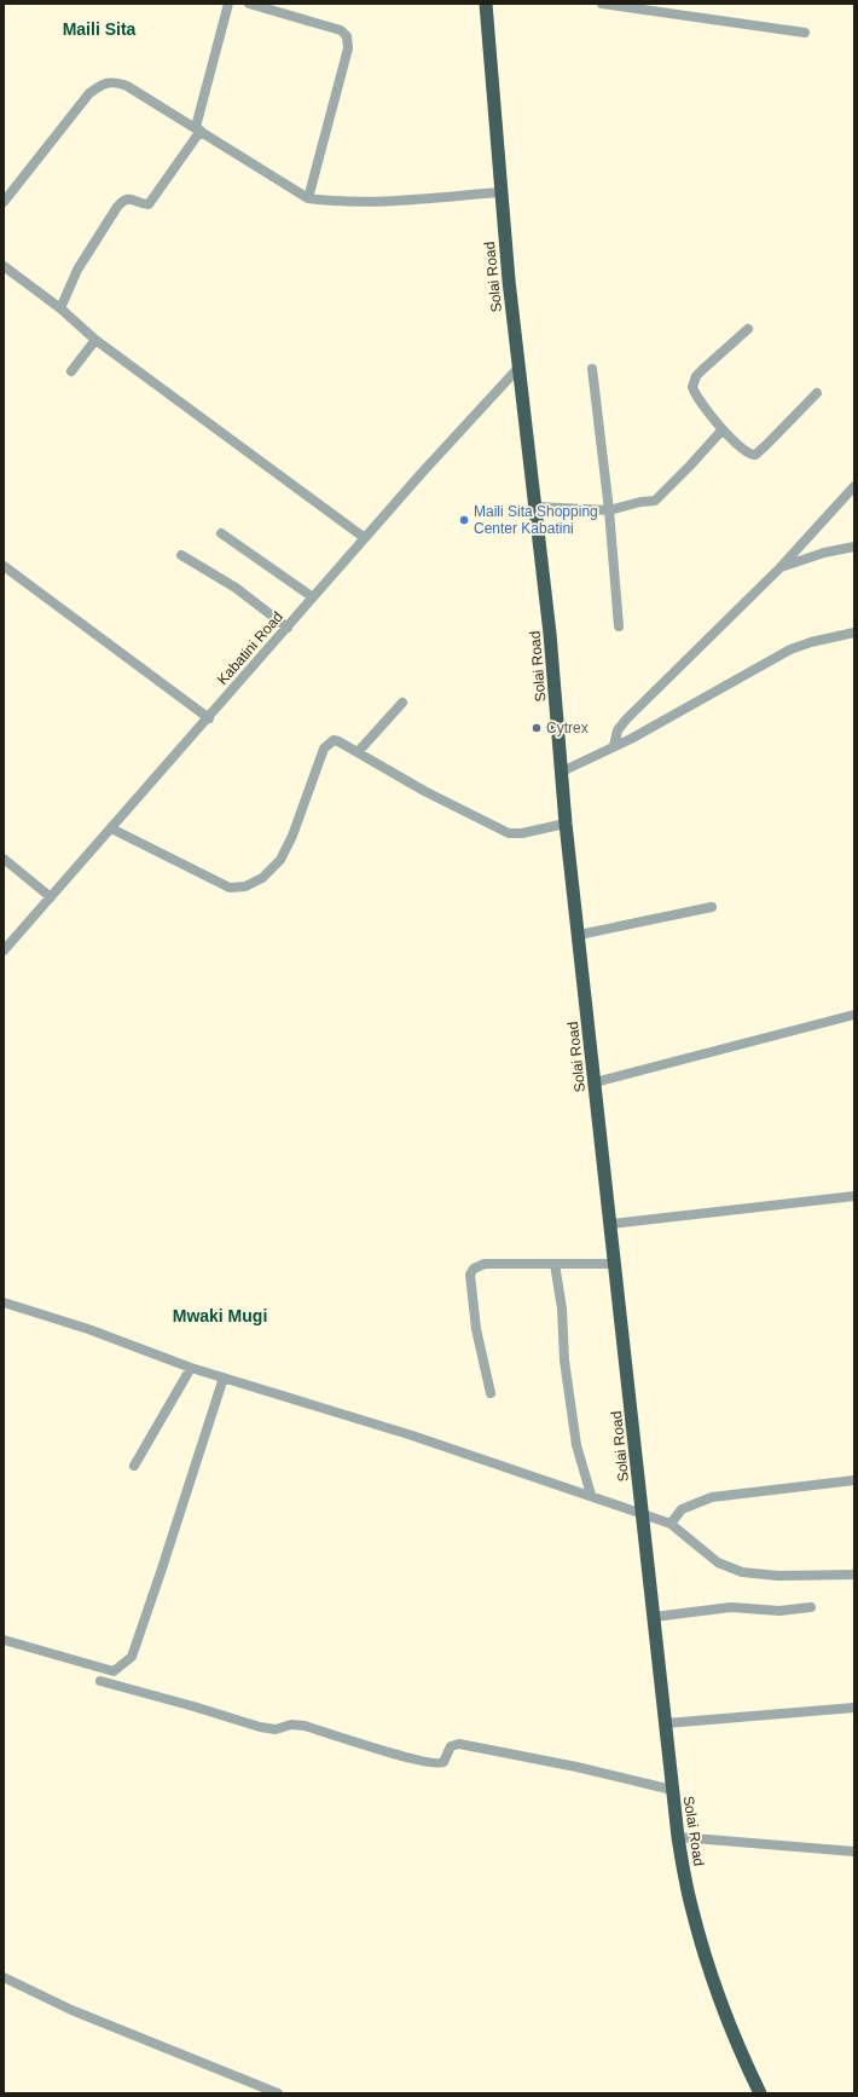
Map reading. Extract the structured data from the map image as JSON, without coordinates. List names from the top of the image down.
{
  "streets": {
    "highway": ["Solai Road"],
    "street": ["Kabatini Road"]
  },
  "crossings": [
    ["Solai Road", "Kabatini Road"]
  ],
  "districts": ["Maili Sita", "Mwaki Mugi"],
  "places": ["Maili Sita Shopping Center Kabatini", "Cytrex"]
}
